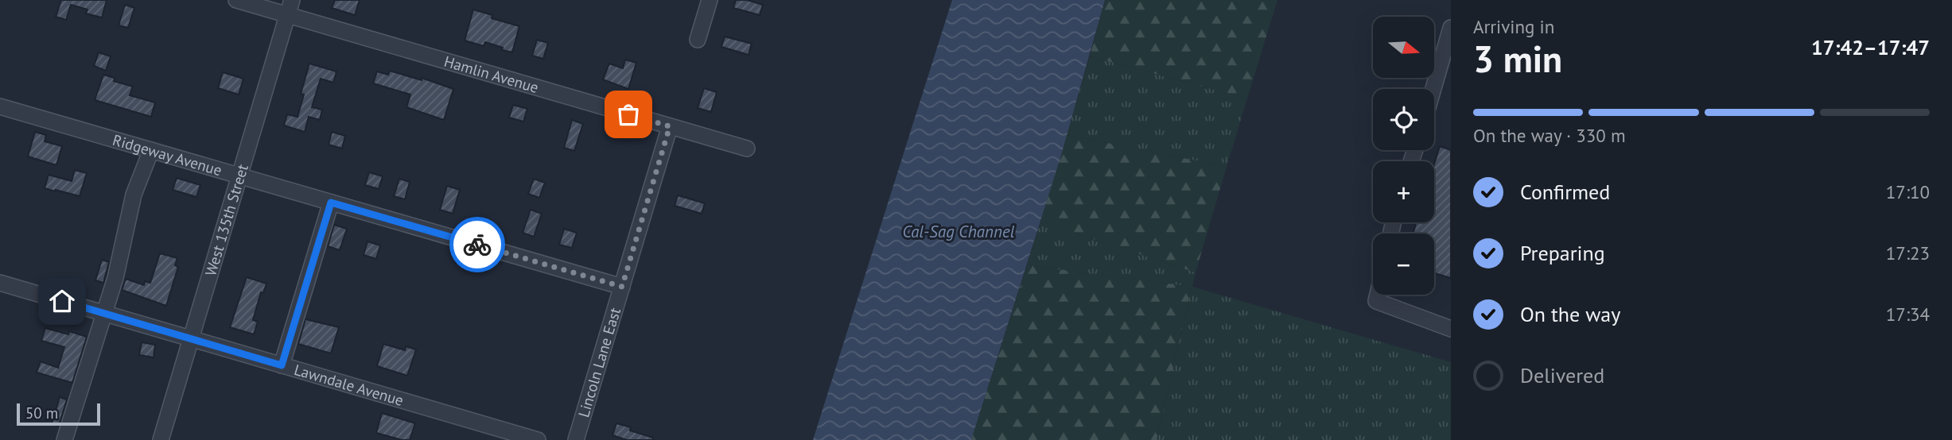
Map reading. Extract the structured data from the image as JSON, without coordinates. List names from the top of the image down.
{
  "streets": {
    "street": [
      "Hamlin Avenue",
      "Ridgeway Avenue",
      "West 135th Street",
      "Lincoln Lane East",
      "Lawndale Avenue"
    ]
  },
  "crossings": [
    ["Hamlin Avenue", "West 135th Street"],
    ["Hamlin Avenue", "Lincoln Lane East"],
    ["Ridgeway Avenue", "West 135th Street"],
    ["Ridgeway Avenue", "Lincoln Lane East"],
    ["West 135th Street", "Lawndale Avenue"]
  ],
  "water": ["Cal-Sag Channel"],
  "scale_bar": "50 m",
  "north": "right",
  "page": {
    "heading": ["3 min", "Arriving in", "17:42–17:47"],
    "map_buttons": ["+", "−"],
    "bar": "On the way · 330 m",
    "list": [
      ["Confirmed", "17:10"],
      ["Preparing", "17:23"],
      ["On the way", "17:34"],
      "Delivered"
    ],
    "scale": "50 m"
  }
}
